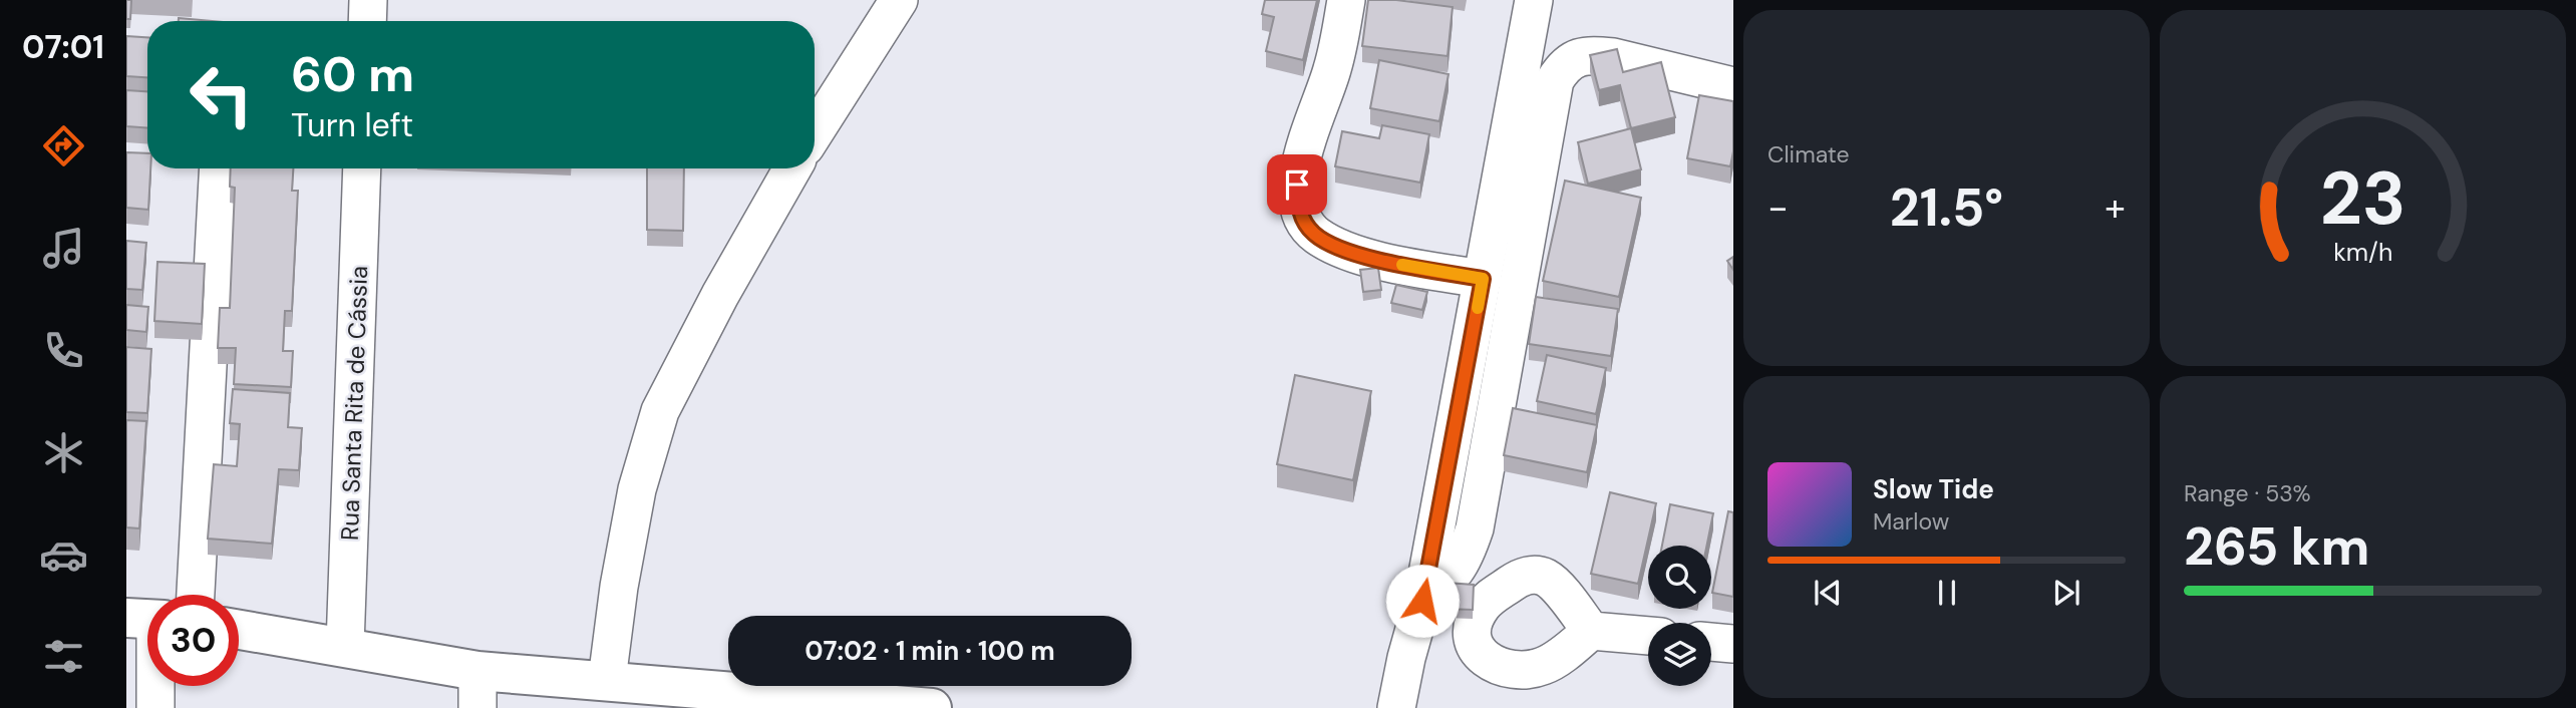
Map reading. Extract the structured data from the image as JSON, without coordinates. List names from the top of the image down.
{
  "streets": {
    "street": ["Rua Santa Rita de Cássia"]
  },
  "page": {
    "tabs": "07:01",
    "tile": [
      "Climate",
      ["Range · 53%", "265 km"]
    ],
    "turn": ["60 m", "Turn left"],
    "heat": ["−", "21.5°", "+"],
    "song": ["Slow Tide", "Marlow"],
    "limit": "30",
    "trip": "07:02 · 1 min · 100 m",
    "gauge": ["23", "km/h"]
  }
}
